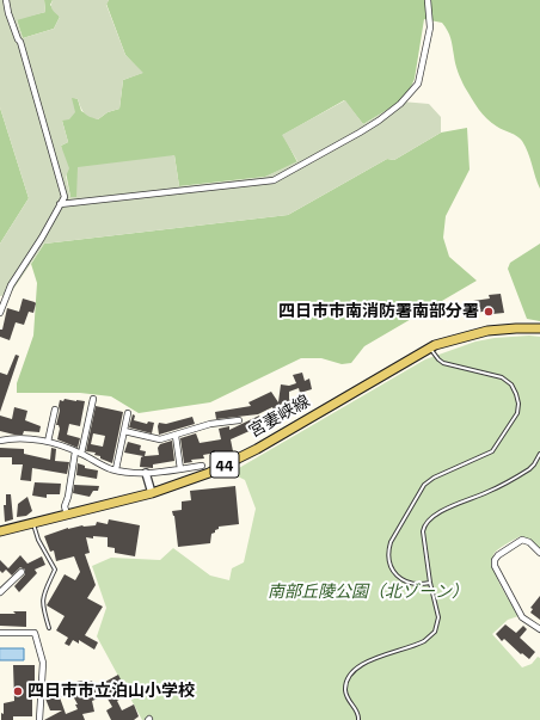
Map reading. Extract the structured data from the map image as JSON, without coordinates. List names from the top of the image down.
{
  "streets": {
    "main road": ["宮妻峡線", "44"]
  },
  "parks": ["南部丘陵公園（北ゾーン）"],
  "places": ["四日市市南消防署南部分署", "四日市市立泊山小学校"]
}
